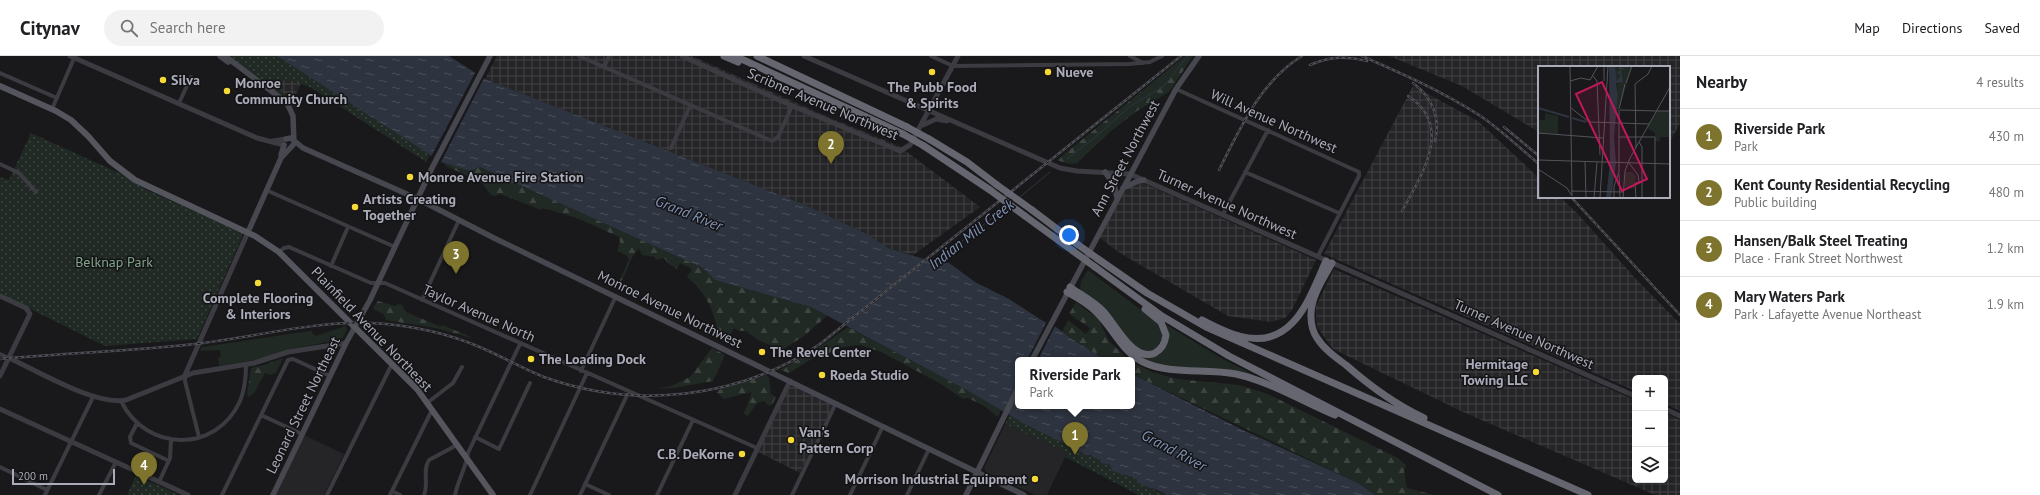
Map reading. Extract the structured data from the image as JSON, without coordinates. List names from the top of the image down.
{
  "streets": {
    "main road": [
      "Ann Street Northwest",
      "Monroe Avenue Northwest",
      "Plainfield Avenue Northeast",
      "Leonard Street Northeast"
    ],
    "street": [
      "Scribner Avenue Northwest",
      "Will Avenue Northwest",
      "Turner Avenue Northwest",
      "Taylor Avenue North"
    ]
  },
  "crossings": [
    ["Will Avenue Northwest", "Ann Street Northwest"],
    ["Ann Street Northwest", "Turner Avenue Northwest"],
    ["Monroe Avenue Northwest", "Leonard Street Northeast"],
    ["Taylor Avenue North", "Plainfield Avenue Northeast"],
    ["Taylor Avenue North", "Leonard Street Northeast"],
    ["Plainfield Avenue Northeast", "Leonard Street Northeast"]
  ],
  "water": ["Grand River", "Indian Mill Creek"],
  "parks": ["Belknap Park"],
  "places": [
    "The Pubb Food & Spirits",
    "Nueve",
    "Silva",
    "Monroe Community Church",
    "Monroe Avenue Fire Station",
    "Artists Creating Together",
    "Complete Flooring & Interiors",
    "The Revel Center",
    "The Loading Dock",
    "Hermitage Towing LLC",
    "Roeda Studio",
    "Van's Pattern Corp",
    "C.B. DeKorne",
    "Morrison Industrial Equipment"
  ],
  "scale_bar": "200 m",
  "page": {
    "header": "Citynav",
    "search": "Search here",
    "nav": ["Map", "Directions", "Saved"],
    "heading": ["Nearby", "4 results"],
    "list": [
      {
        "mark": "1",
        "name": "Riverside Park",
        "note": "Park",
        "value": "430 m"
      },
      {
        "mark": "2",
        "name": "Kent County Residential Recycling",
        "note": "Public building",
        "value": "480 m"
      },
      {
        "mark": "3",
        "name": "Hansen/Balk Steel Treating",
        "note": "Place · Frank Street Northwest",
        "value": "1.2 km"
      },
      {
        "mark": "4",
        "name": "Mary Waters Park",
        "note": "Park · Lafayette Avenue Northeast",
        "value": "1.9 km"
      }
    ],
    "pins": [
      "2",
      "3",
      "1",
      "4"
    ],
    "popup": ["Riverside Park", "Park"],
    "map_buttons": ["+", "−"],
    "scale": "200 m"
  }
}
